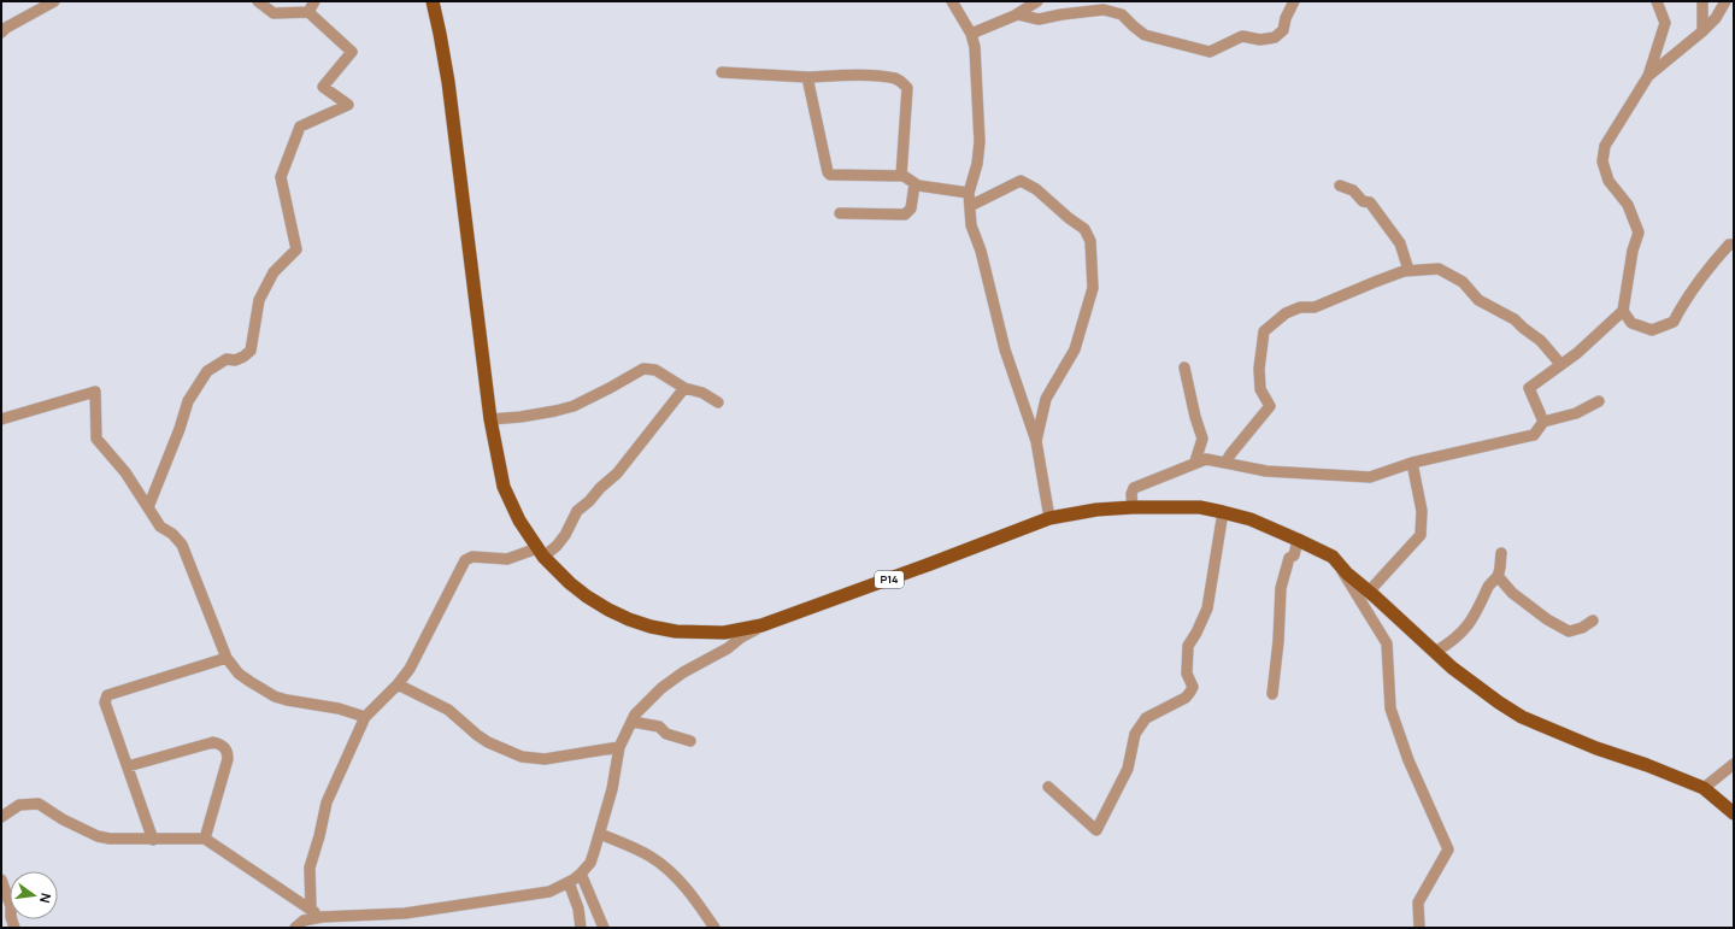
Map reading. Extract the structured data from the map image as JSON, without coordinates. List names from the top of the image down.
{
  "streets": {
    "main road": ["P14"]
  },
  "north": "right"
}
